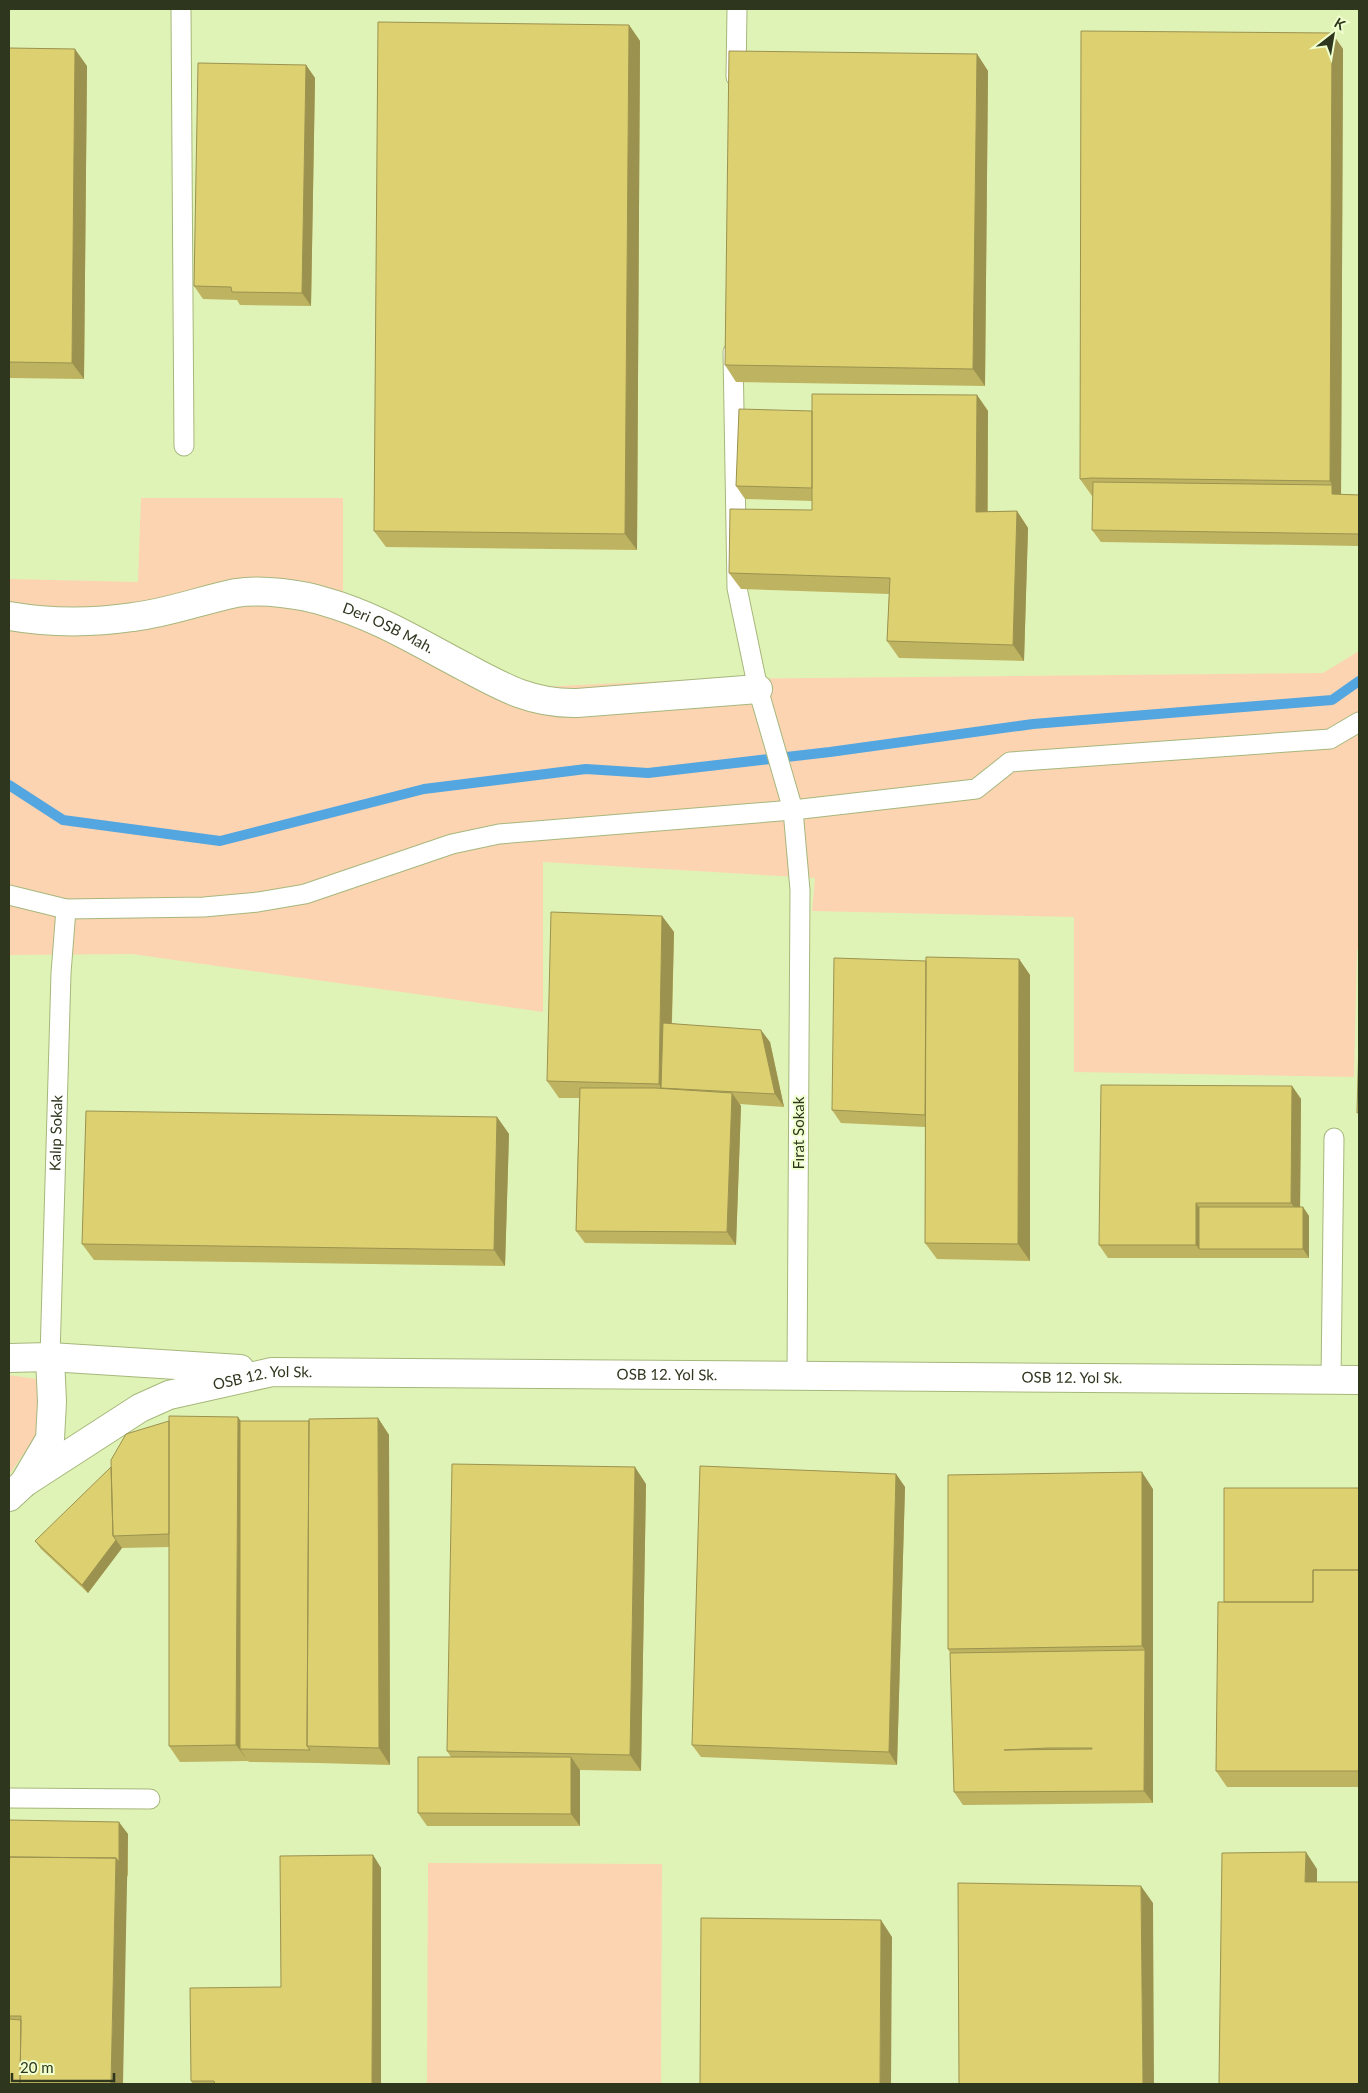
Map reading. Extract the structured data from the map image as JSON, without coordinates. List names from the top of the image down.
{
  "streets": {
    "street": ["Deri OSB Mah.", "OSB 12. Yol Sk."],
    "lane": ["Kalıp Sokak", "Fırat Sokak"]
  },
  "crossings": [
    ["Deri OSB Mah.", "Fırat Sokak"],
    ["Fırat Sokak", "OSB 12. Yol Sk."]
  ],
  "scale_bar": "20 m",
  "north": "top right"
}
